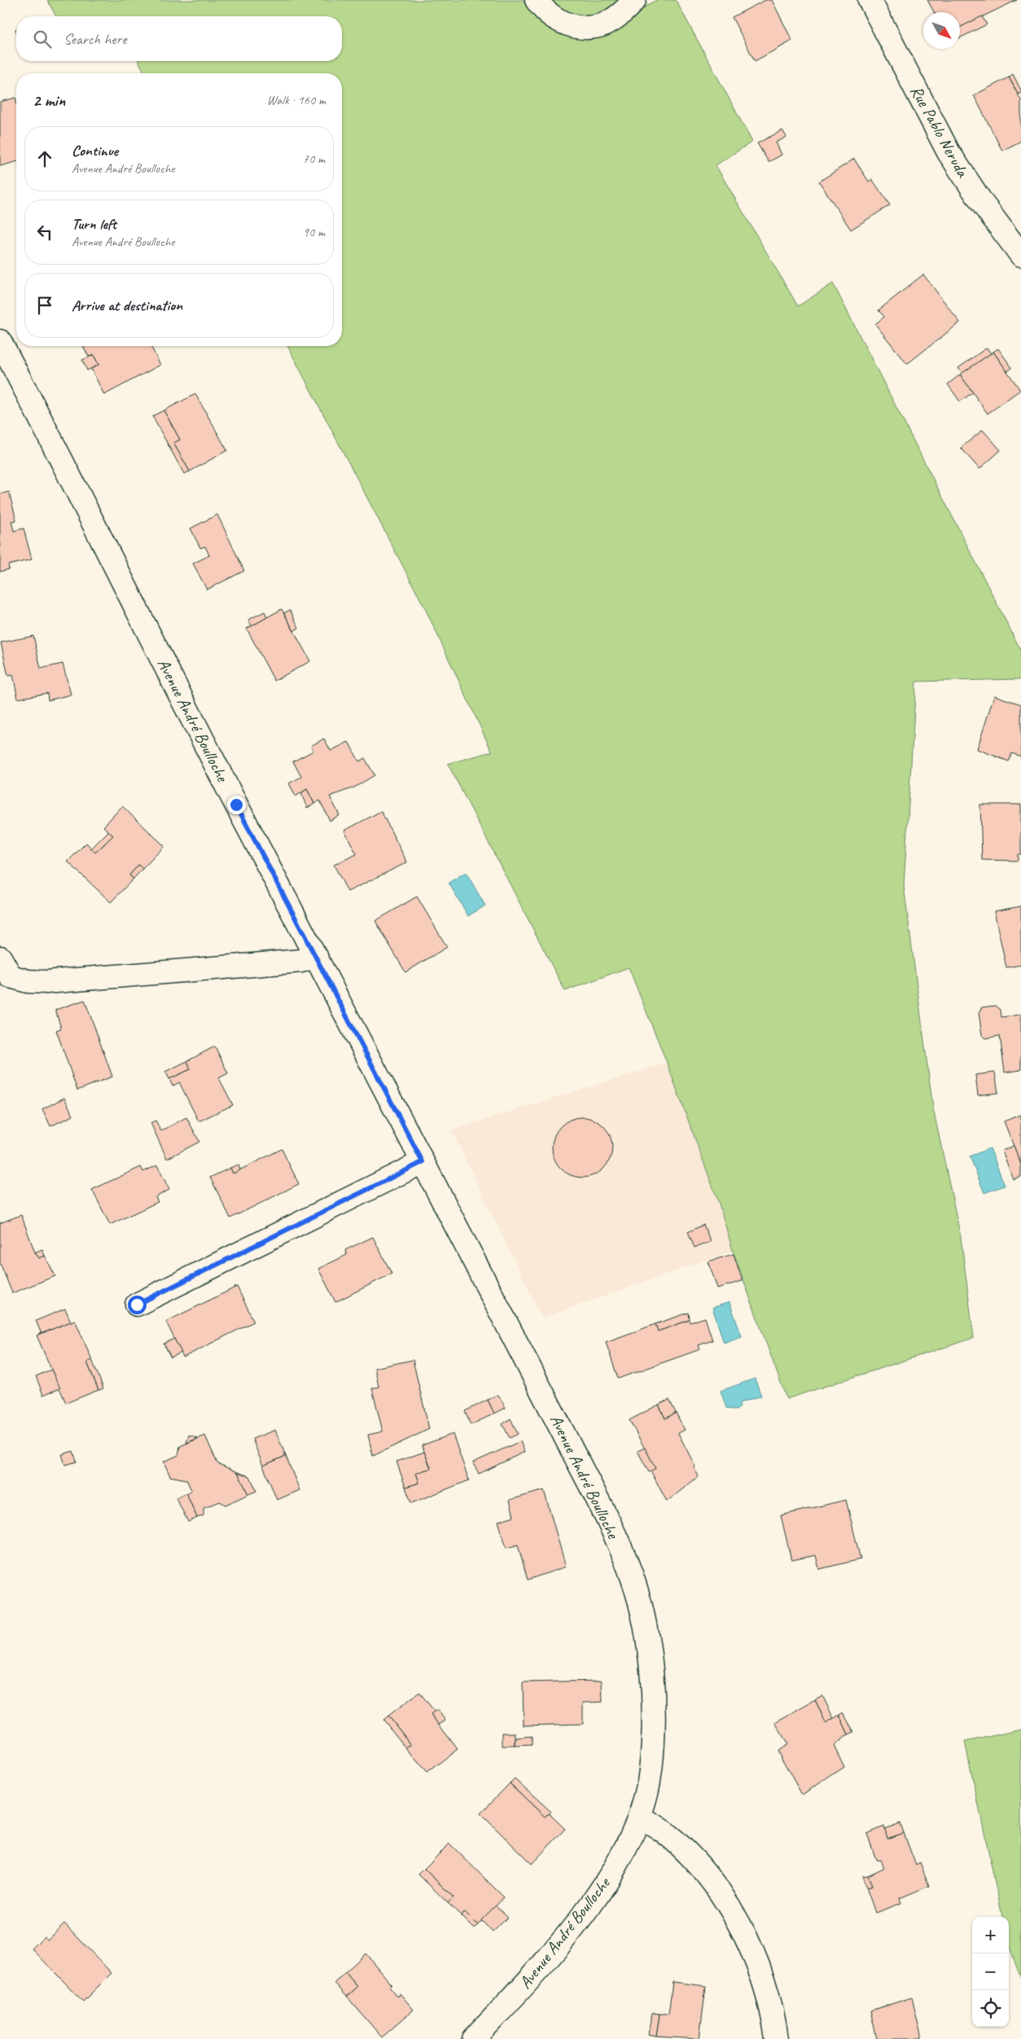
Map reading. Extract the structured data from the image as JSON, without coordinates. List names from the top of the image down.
{
  "streets": {
    "street": ["Rue Pablo Neruda", "Avenue André Boulloche"]
  },
  "north": "bottom right",
  "page": {
    "search": "Search here",
    "heading": ["2 min", "Walk · 160 m"],
    "list": [
      ["Continue", "Avenue André Boulloche", "70 m"],
      ["Turn left", "Avenue André Boulloche", "90 m"],
      "Arrive at destination"
    ],
    "map_buttons": ["+", "−"]
  }
}
